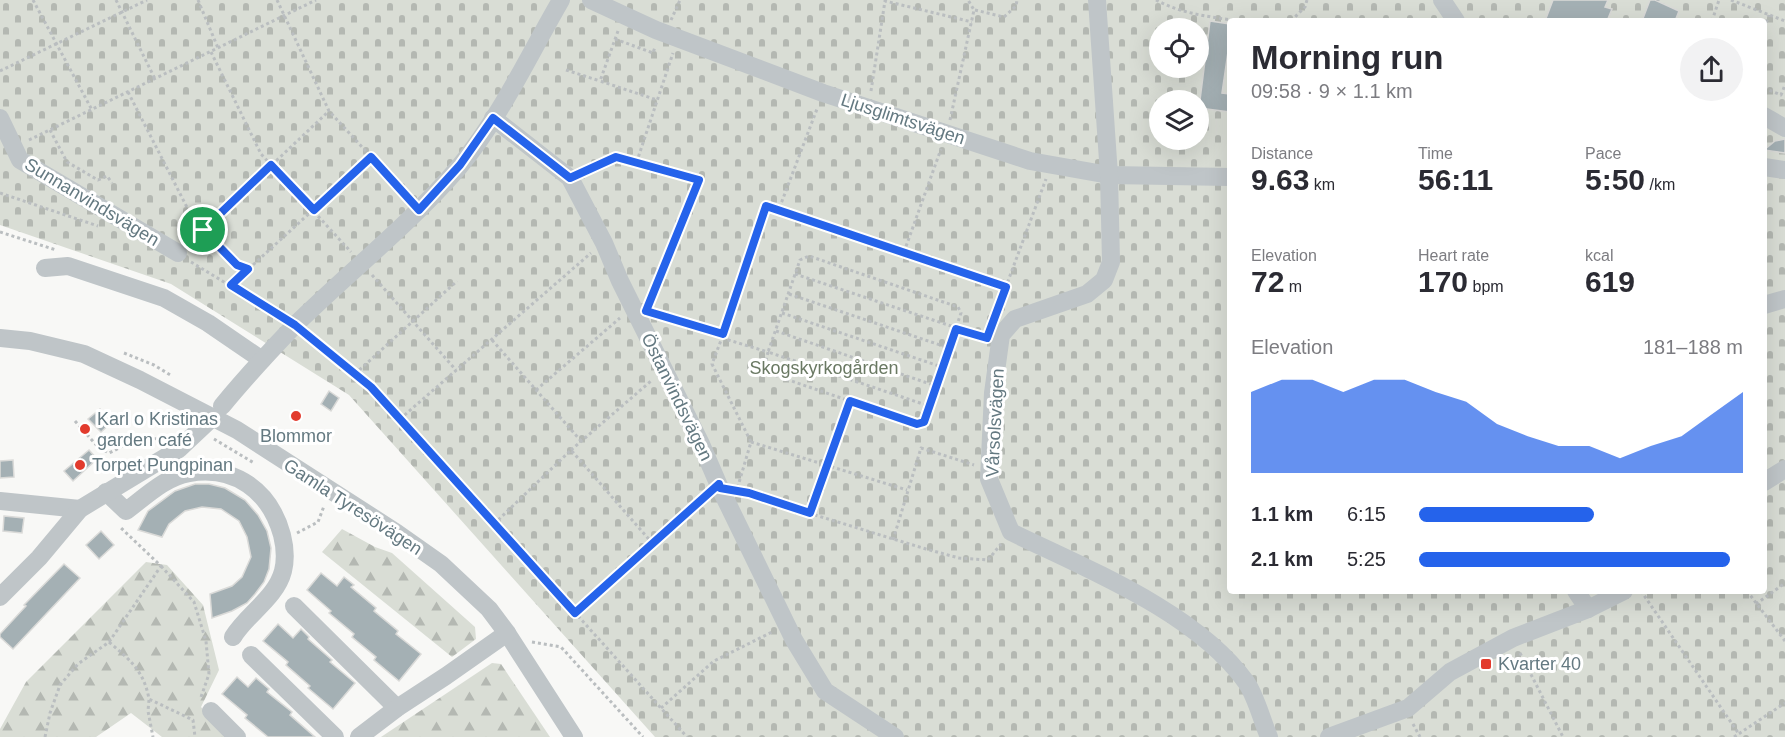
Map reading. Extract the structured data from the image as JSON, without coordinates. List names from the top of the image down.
{
  "streets": {
    "street": [
      "Ljusglimtsvägen",
      "Sunnanvindsvägen",
      "Östanvindsvägen",
      "Vårsolsvägen",
      "Gamla Tyresövägen"
    ]
  },
  "parks": ["Skogskyrkogården"],
  "places": {
    "other": ["Blommor", "Karl o Kristinas garden café", "Torpet Pungpinan"],
    "transit": ["Kvarter 40"]
  },
  "page": {
    "heading": ["Morning run", "09:58 · 9 × 1.1 km"],
    "stats": [
      ["Distance", "9.63 km"],
      ["Time", "56:11"],
      ["Pace", "5:50 /km"],
      ["Elevation", "72 m"],
      ["Heart rate", "170 bpm"],
      ["kcal", "619"]
    ],
    "chart": ["Elevation", "181–188 m"],
    "list": [
      {
        "name": "1.1 km",
        "note": "6:15"
      },
      {
        "name": "2.1 km",
        "note": "5:25"
      }
    ]
  }
}
